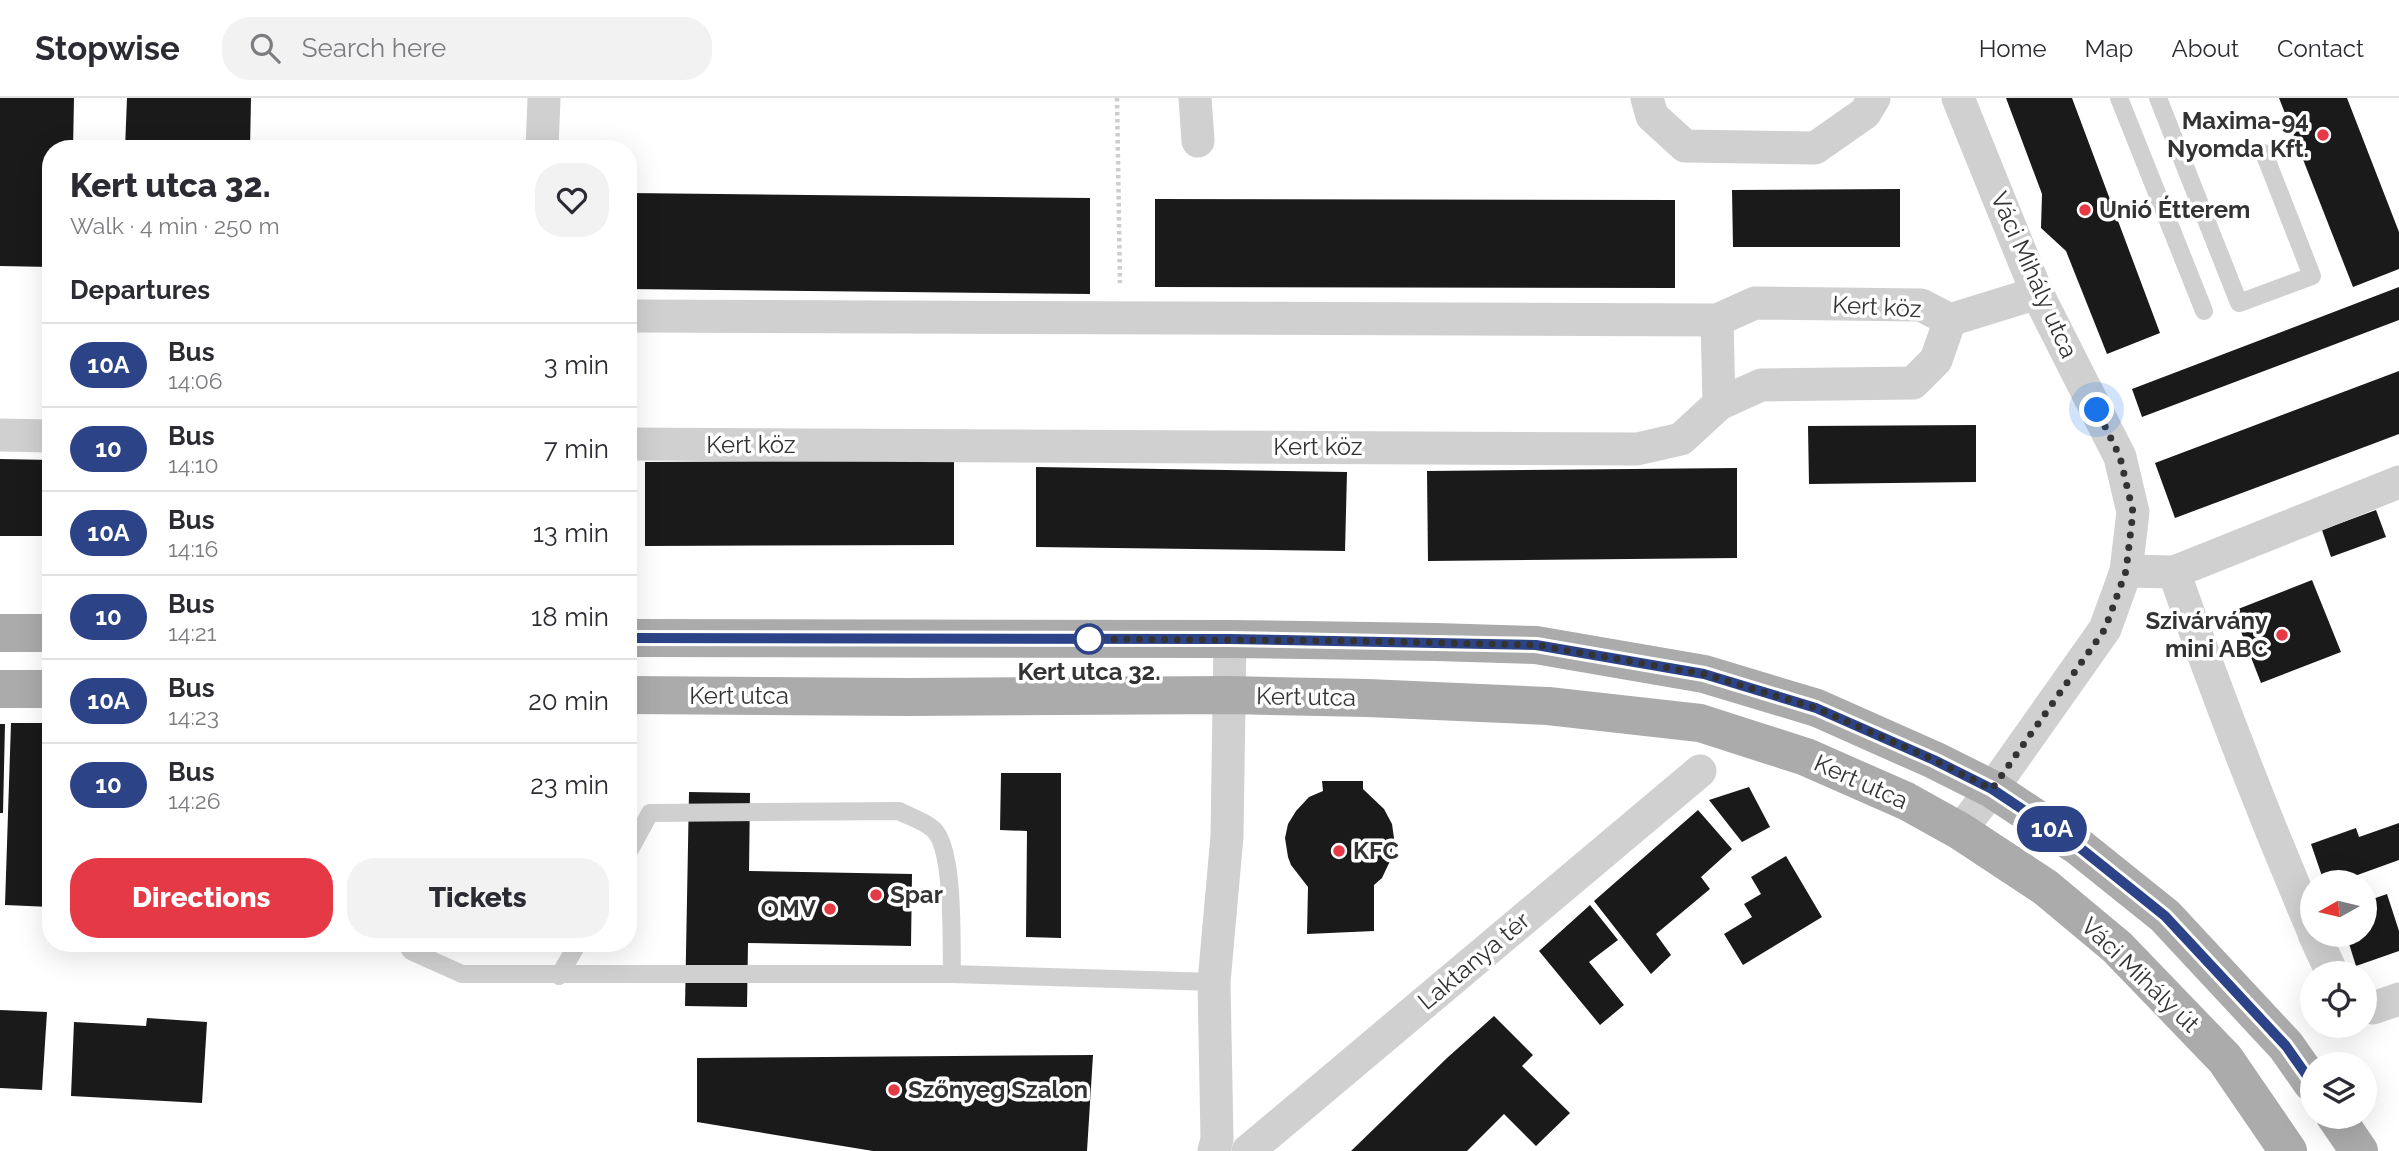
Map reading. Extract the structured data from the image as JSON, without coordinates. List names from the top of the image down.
{
  "streets": {
    "main road": ["Kert utca", "Váci Mihály út"],
    "street": ["Váci Mihály utca", "Kert köz", "Laktanya tér"]
  },
  "crossings": [
    ["Váci Mihály utca", "Kert köz"],
    ["Váci Mihály utca", "Kert utca"],
    ["Váci Mihály utca", "Váci Mihály út"],
    ["Kert utca", "Váci Mihály út"]
  ],
  "places": [
    "Maxima-94 Nyomda Kft.",
    "Unió Étterem",
    "Szivárvány mini ABC",
    "Kert utca 32.",
    "KFC",
    "Spar",
    "OMV",
    "Szőnyeg Szalon"
  ],
  "lines": ["bus line 10A"],
  "north": "left",
  "page": {
    "header": "Stopwise",
    "search": "Search here",
    "nav": [
      "Home",
      "Map",
      "About",
      "Contact"
    ],
    "on_map": "10A",
    "heading": [
      ["Kert utca 32.", "Walk · 4 min · 250 m"],
      "Departures"
    ],
    "list": [
      {
        "mark": "10A",
        "name": "Bus",
        "note": "14:06",
        "value": "3 min"
      },
      {
        "mark": "10",
        "name": "Bus",
        "note": "14:10",
        "value": "7 min"
      },
      {
        "mark": "10A",
        "name": "Bus",
        "note": "14:16",
        "value": "13 min"
      },
      {
        "mark": "10",
        "name": "Bus",
        "note": "14:21",
        "value": "18 min"
      },
      {
        "mark": "10A",
        "name": "Bus",
        "note": "14:23",
        "value": "20 min"
      },
      {
        "mark": "10",
        "name": "Bus",
        "note": "14:26",
        "value": "23 min"
      }
    ],
    "buttons": ["Directions", "Tickets"]
  }
}
